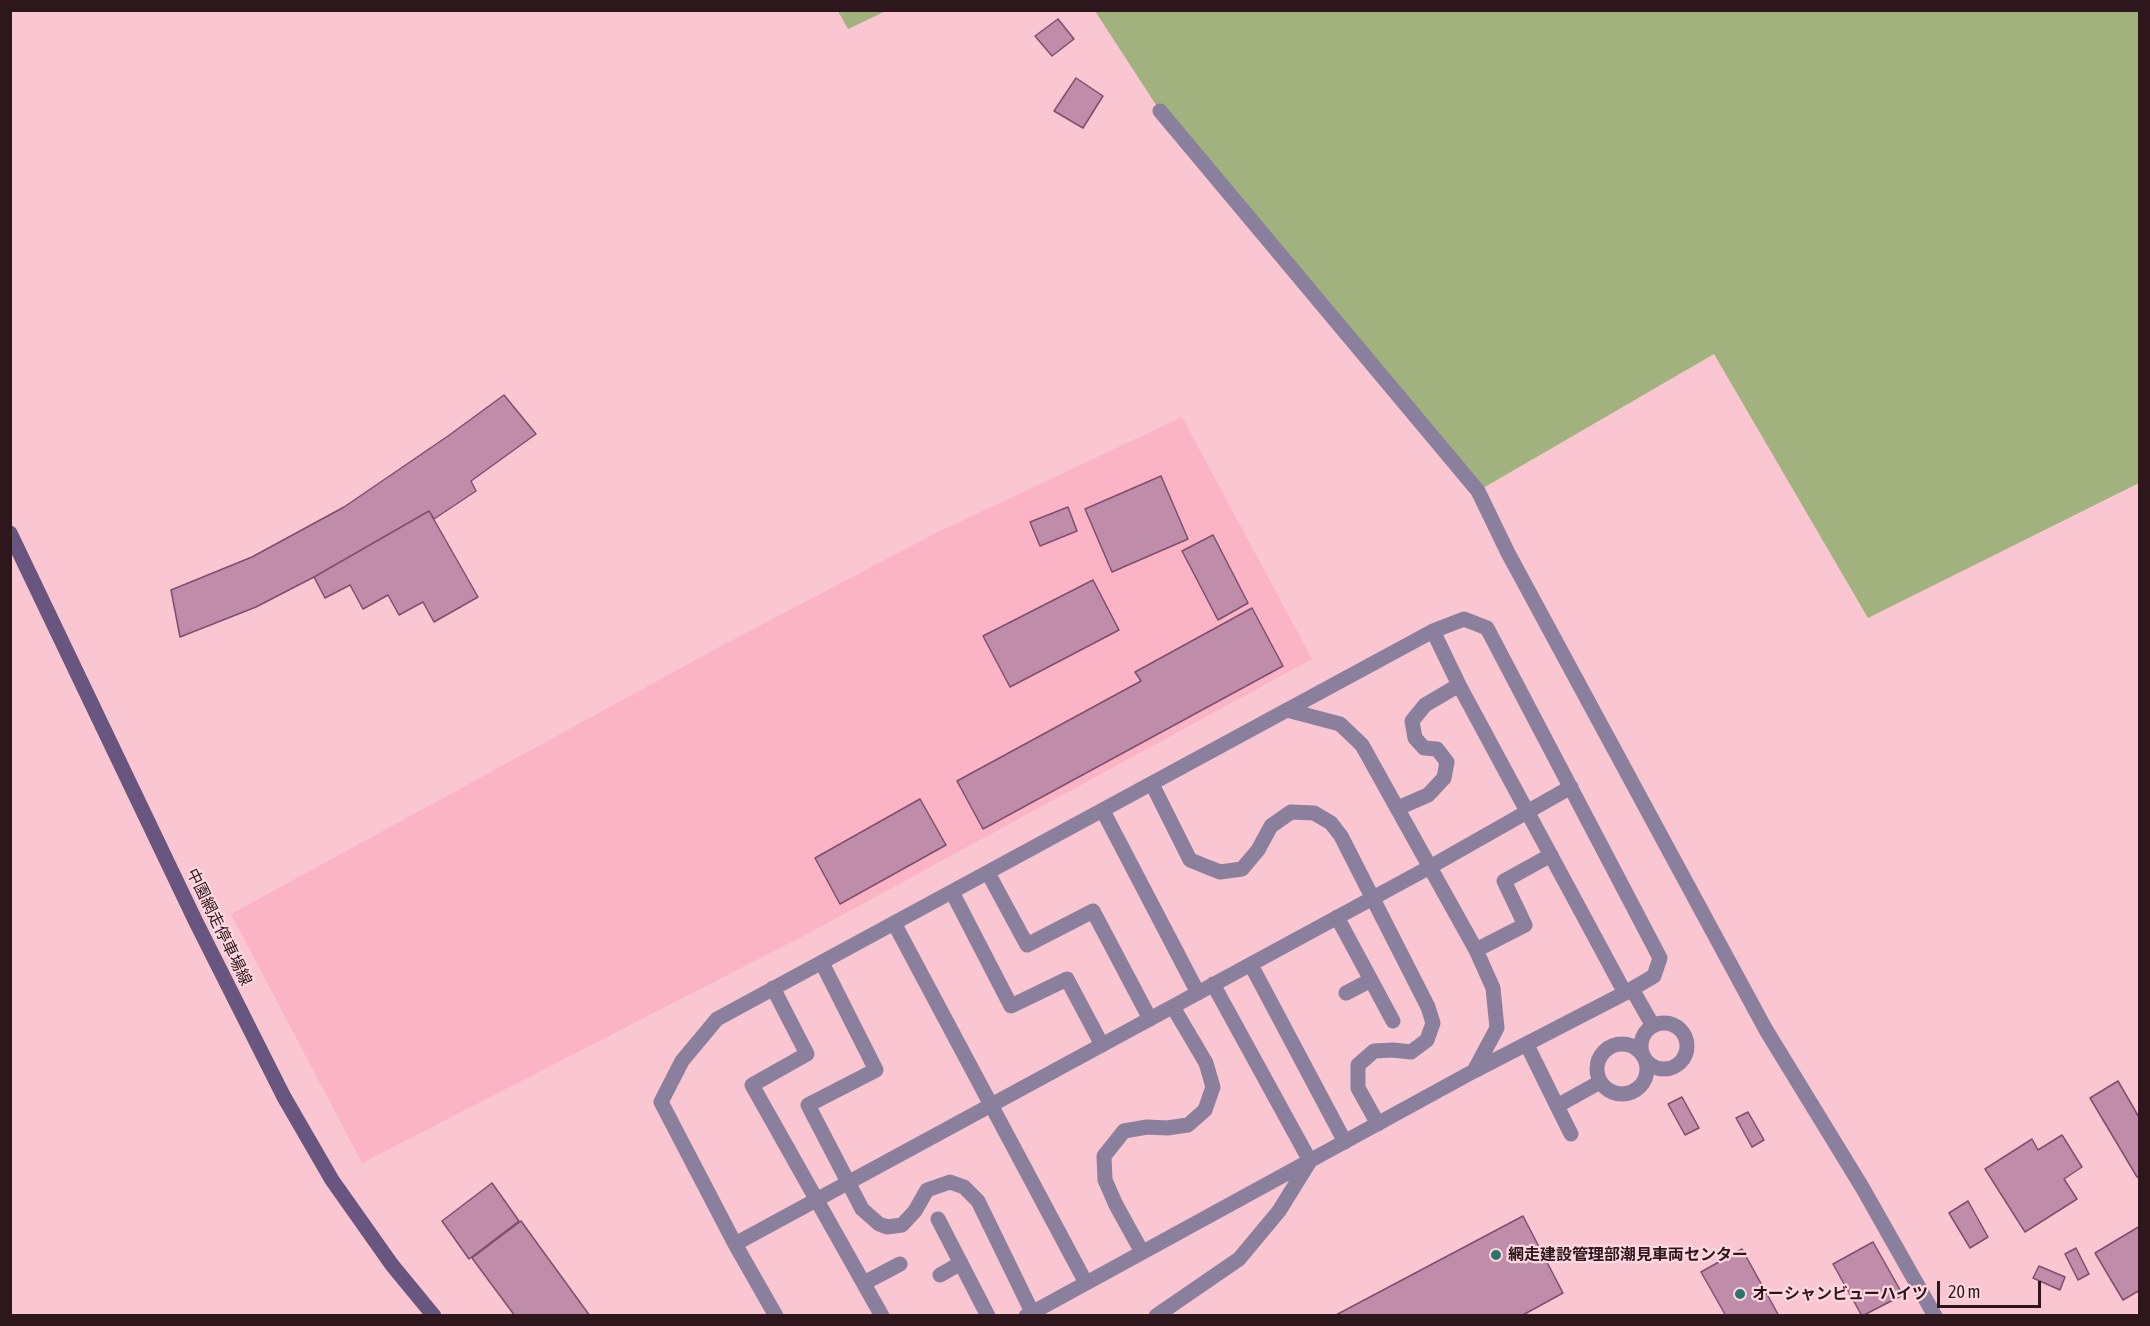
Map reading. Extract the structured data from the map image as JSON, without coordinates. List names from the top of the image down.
{
  "streets": {
    "main road": ["中園網走停車場線"]
  },
  "places": ["網走建設管理部潮見車両センター", "オーシャンビューハイツ"],
  "scale_bar": "20 m"
}
